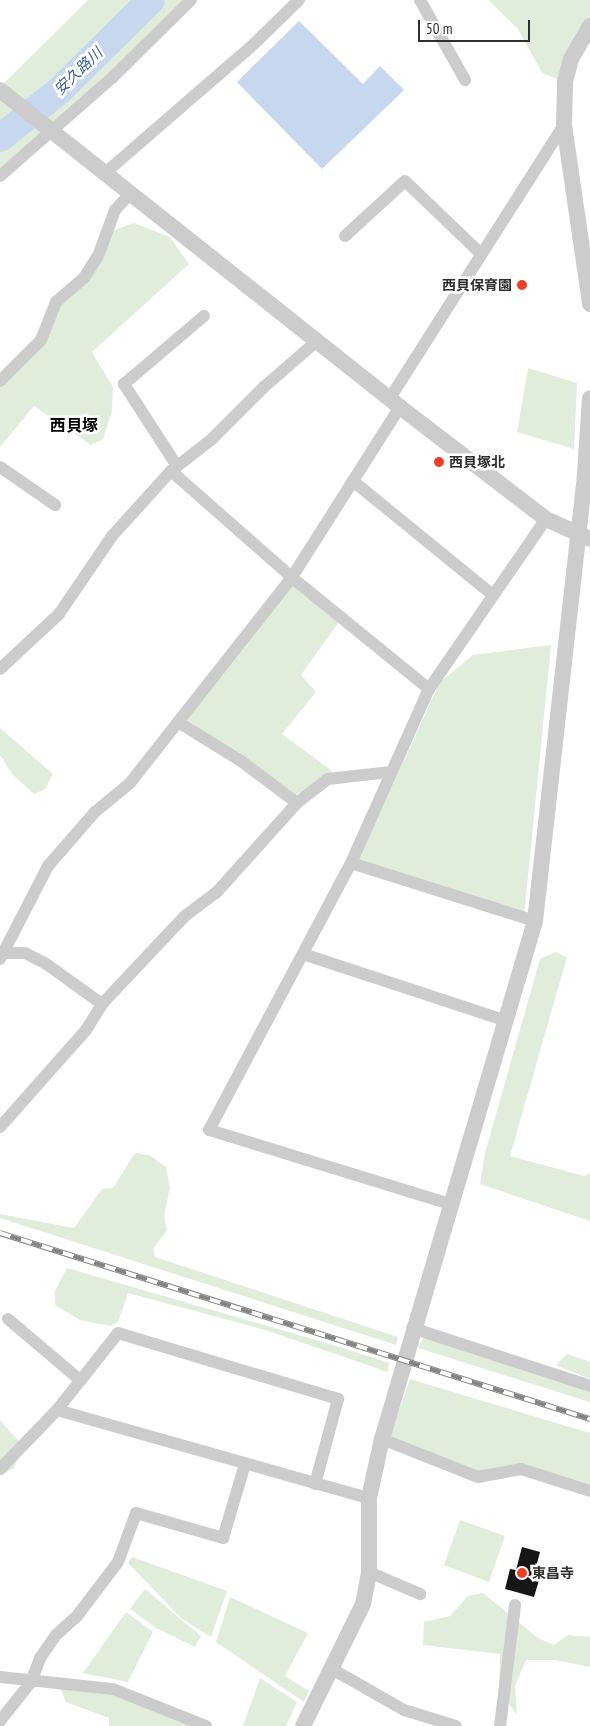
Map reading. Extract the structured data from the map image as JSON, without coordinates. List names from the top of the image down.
{
  "districts": ["西貝塚"],
  "water": ["安久路川"],
  "places": ["西貝保育園", "西貝塚北", "東昌寺"],
  "scale_bar": "50 m"
}
